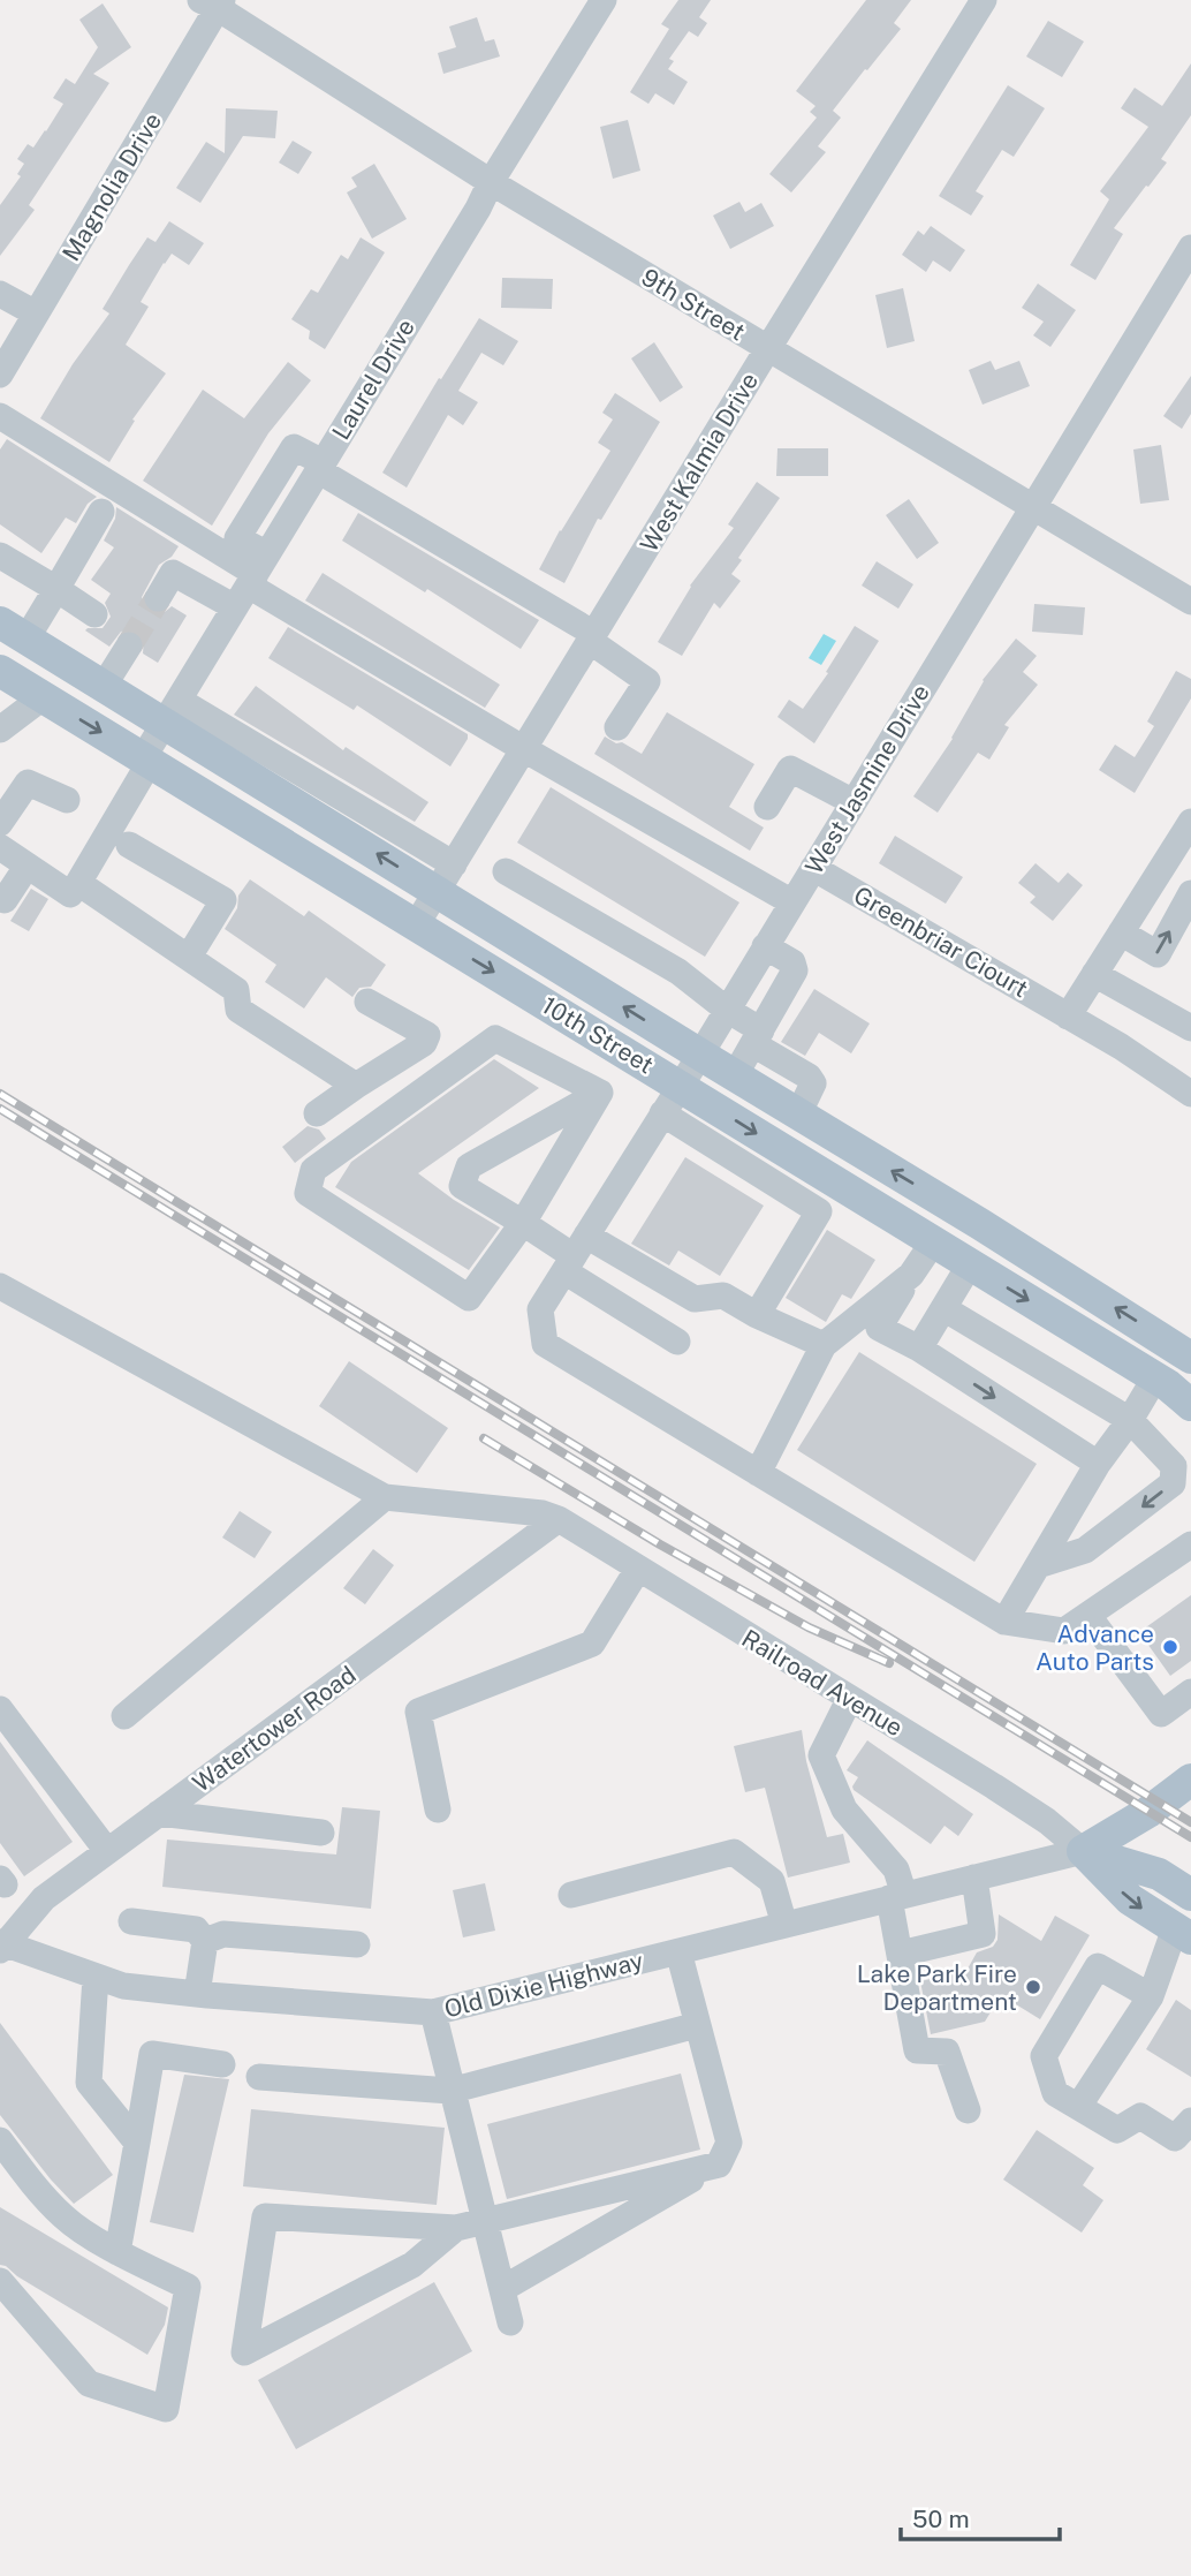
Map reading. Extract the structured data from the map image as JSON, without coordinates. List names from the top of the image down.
{
  "streets": {
    "main road": ["10th Street"],
    "street": [
      "Magnolia Drive",
      "9th Street",
      "Laurel Drive",
      "West Kalmia Drive",
      "West Jasmine Drive",
      "Greenbriar Ciourt",
      "Railroad Avenue",
      "Watertower Road",
      "Old Dixie Highway"
    ]
  },
  "crossings": [
    ["Magnolia Drive", "9th Street"],
    ["9th Street", "Laurel Drive"],
    ["9th Street", "West Kalmia Drive"],
    ["9th Street", "West Jasmine Drive"],
    ["West Kalmia Drive", "10th Street"],
    ["West Jasmine Drive", "Greenbriar Ciourt"],
    ["West Jasmine Drive", "10th Street"],
    ["Railroad Avenue", "Watertower Road"],
    ["Railroad Avenue", "Old Dixie Highway"],
    ["Watertower Road", "Old Dixie Highway"]
  ],
  "places": ["Advance Auto Parts", "Lake Park Fire Department"],
  "scale_bar": "50 m"
}
